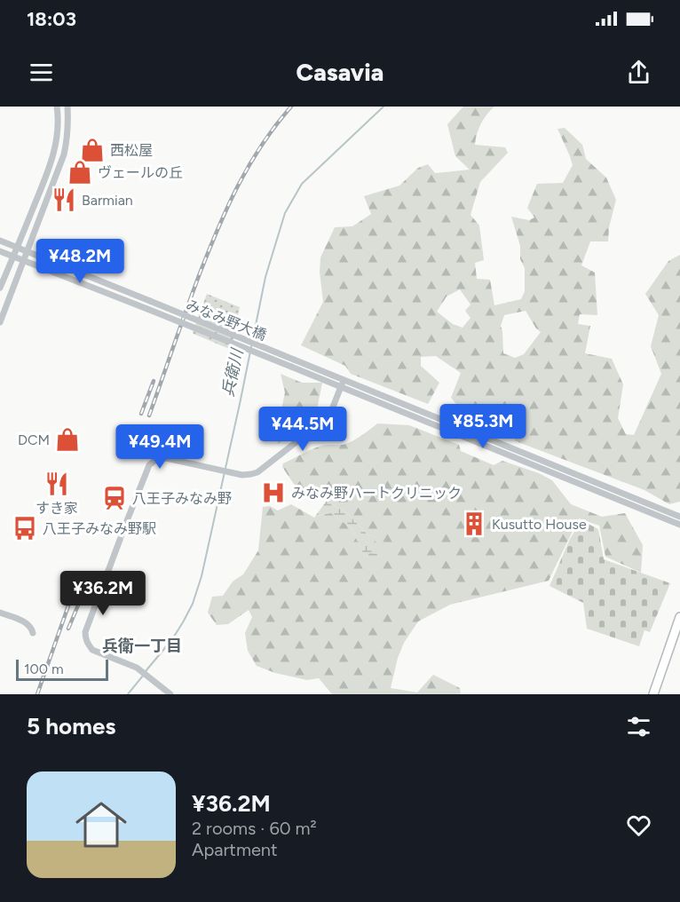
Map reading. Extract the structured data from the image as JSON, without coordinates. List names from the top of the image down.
{
  "streets": {
    "street": ["みなみ野大橋"]
  },
  "districts": ["兵衛一丁目"],
  "water": ["兵衛川"],
  "places": {
    "shop": ["西松屋", "ヴェールの丘", "DCM"],
    "restaurant": ["Barmian", "すき家"],
    "hospital": ["みなみ野ハートクリニック"],
    "station": ["八王子みなみ野"],
    "building": ["Kusutto House"],
    "bus stop": ["八王子みなみ野駅"]
  },
  "scale_bar": "100 m",
  "page": {
    "status": "18:03",
    "header": "Casavia",
    "price": [
      "¥48.2M",
      "¥85.3M",
      "¥44.5M",
      "¥49.4M",
      "¥36.2M"
    ],
    "scale": "100 m",
    "heading": "5 homes",
    "list": [
      {
        "name": "¥36.2M",
        "note": "2 rooms · 60 m² · Apartment"
      }
    ]
  }
}
